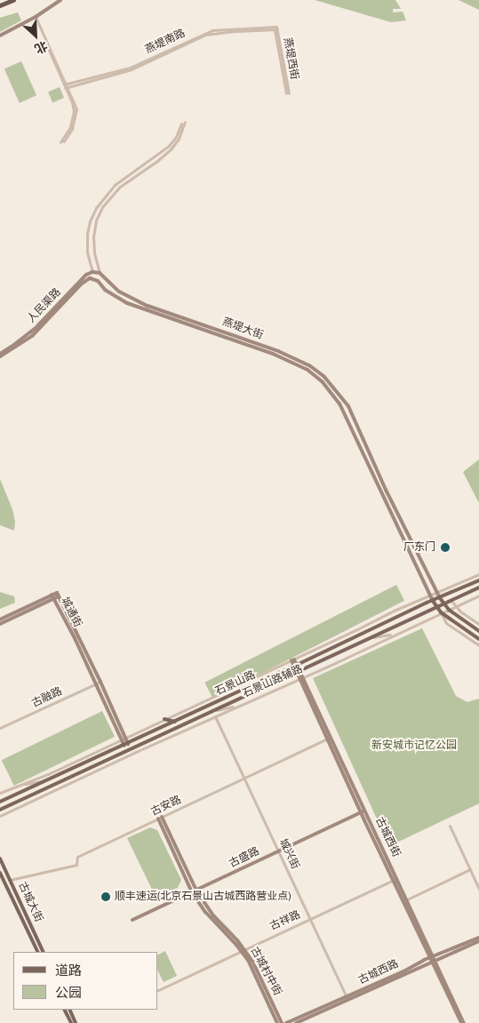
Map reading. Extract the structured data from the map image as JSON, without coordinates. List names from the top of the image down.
{
  "streets": {
    "main road": [
      "人民渠路",
      "燕堤大街",
      "城通街",
      "石景山路",
      "古城西街",
      "古盛路",
      "古城大街",
      "古城村中街",
      "古城西路"
    ],
    "street": [
      "燕堤南路",
      "燕堤西街",
      "石景山路辅路",
      "古融路",
      "古安路",
      "城兴街",
      "古祥路"
    ]
  },
  "crossings": [
    ["燕堤南路", "燕堤西街"],
    ["人民渠路", "燕堤大街"],
    ["燕堤大街", "石景山路辅路"],
    ["燕堤大街", "石景山路"],
    ["城通街", "石景山路辅路"],
    ["城通街", "石景山路"],
    ["城通街", "古融路"],
    ["石景山路辅路", "古城西街"],
    ["石景山路辅路", "城兴街"],
    ["石景山路", "古城西街"],
    ["古安路", "古城西街"],
    ["古安路", "城兴街"],
    ["古安路", "古城大街"],
    ["古安路", "古城村中街"],
    ["古城西街", "古盛路"],
    ["古城西街", "古祥路"],
    ["古城西街", "古城西路"],
    ["城兴街", "古盛路"],
    ["城兴街", "古祥路"],
    ["城兴街", "古城西路"],
    ["古盛路", "古城村中街"],
    ["古祥路", "古城村中街"]
  ],
  "parks": ["新安城市记忆公园"],
  "places": ["厂东门", "顺丰速运(北京石景山古城西路营业点)"],
  "legend": ["道路", "公园"],
  "north": "bottom right"
}
